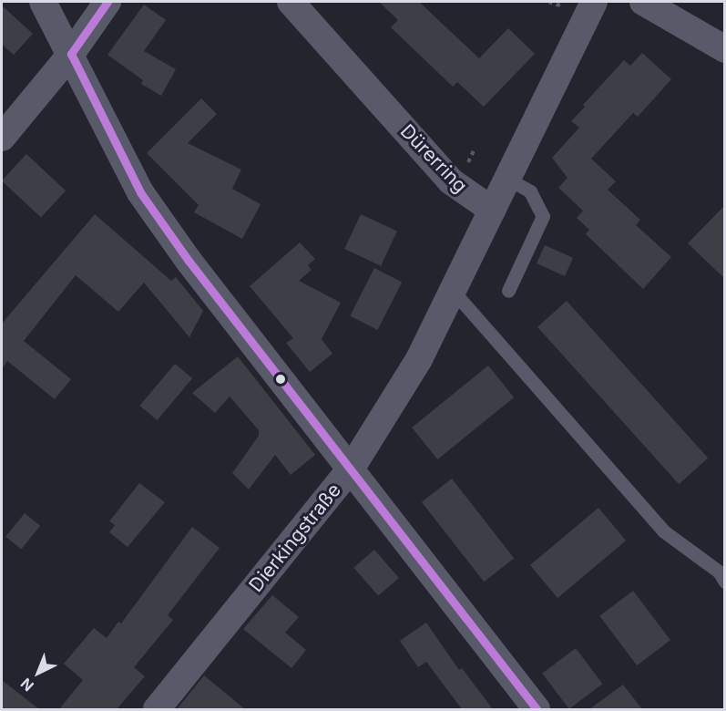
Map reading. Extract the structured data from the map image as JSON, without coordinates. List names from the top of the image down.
{
  "streets": {
    "street": ["Dürerring", "Dierkingstraße"]
  },
  "crossings": [
    ["Dürerring", "Dierkingstraße"]
  ],
  "north": "bottom left"
}
